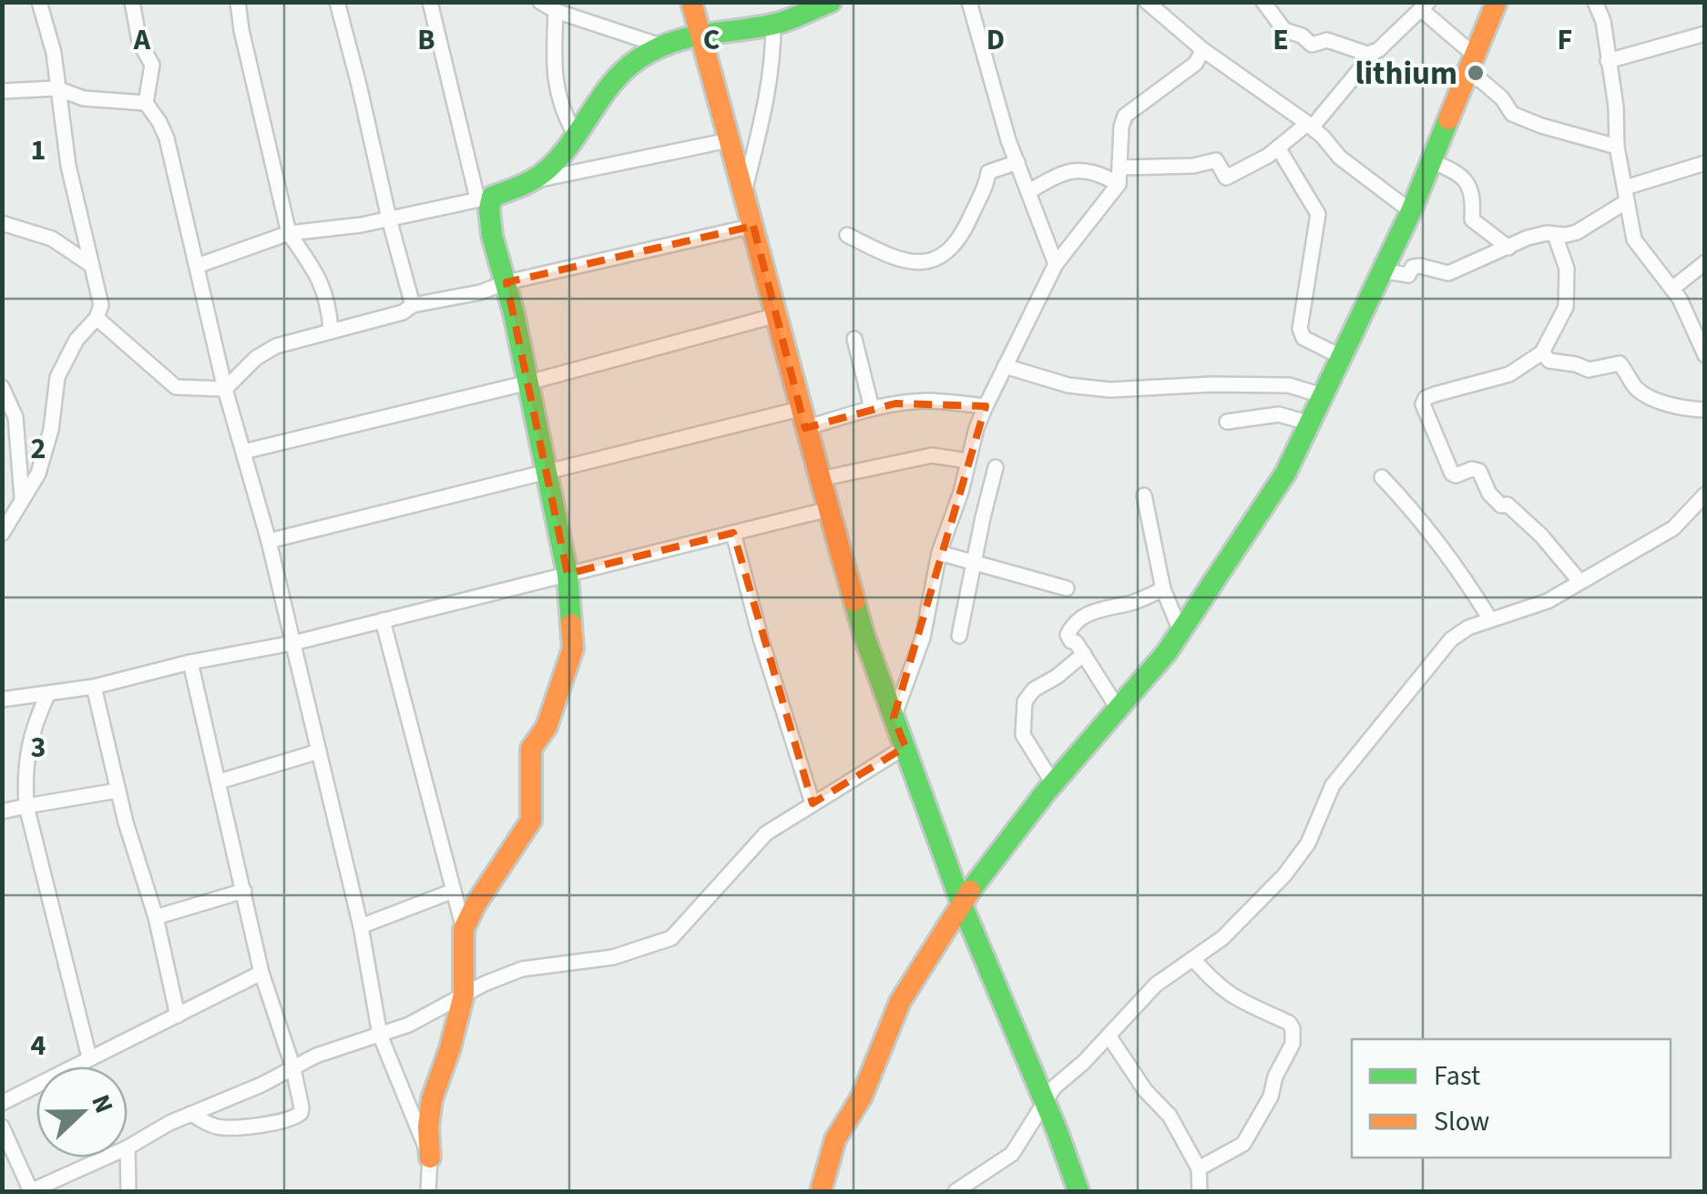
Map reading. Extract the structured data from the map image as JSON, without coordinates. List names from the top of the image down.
{
  "places": ["lithium"],
  "legend": ["Fast", "Slow"],
  "north": "right",
  "grid": {
    "columns": [
      "A",
      "B",
      "C",
      "D",
      "E",
      "F"
    ],
    "rows": [
      "1",
      "2",
      "3",
      "4"
    ]
  }
}
